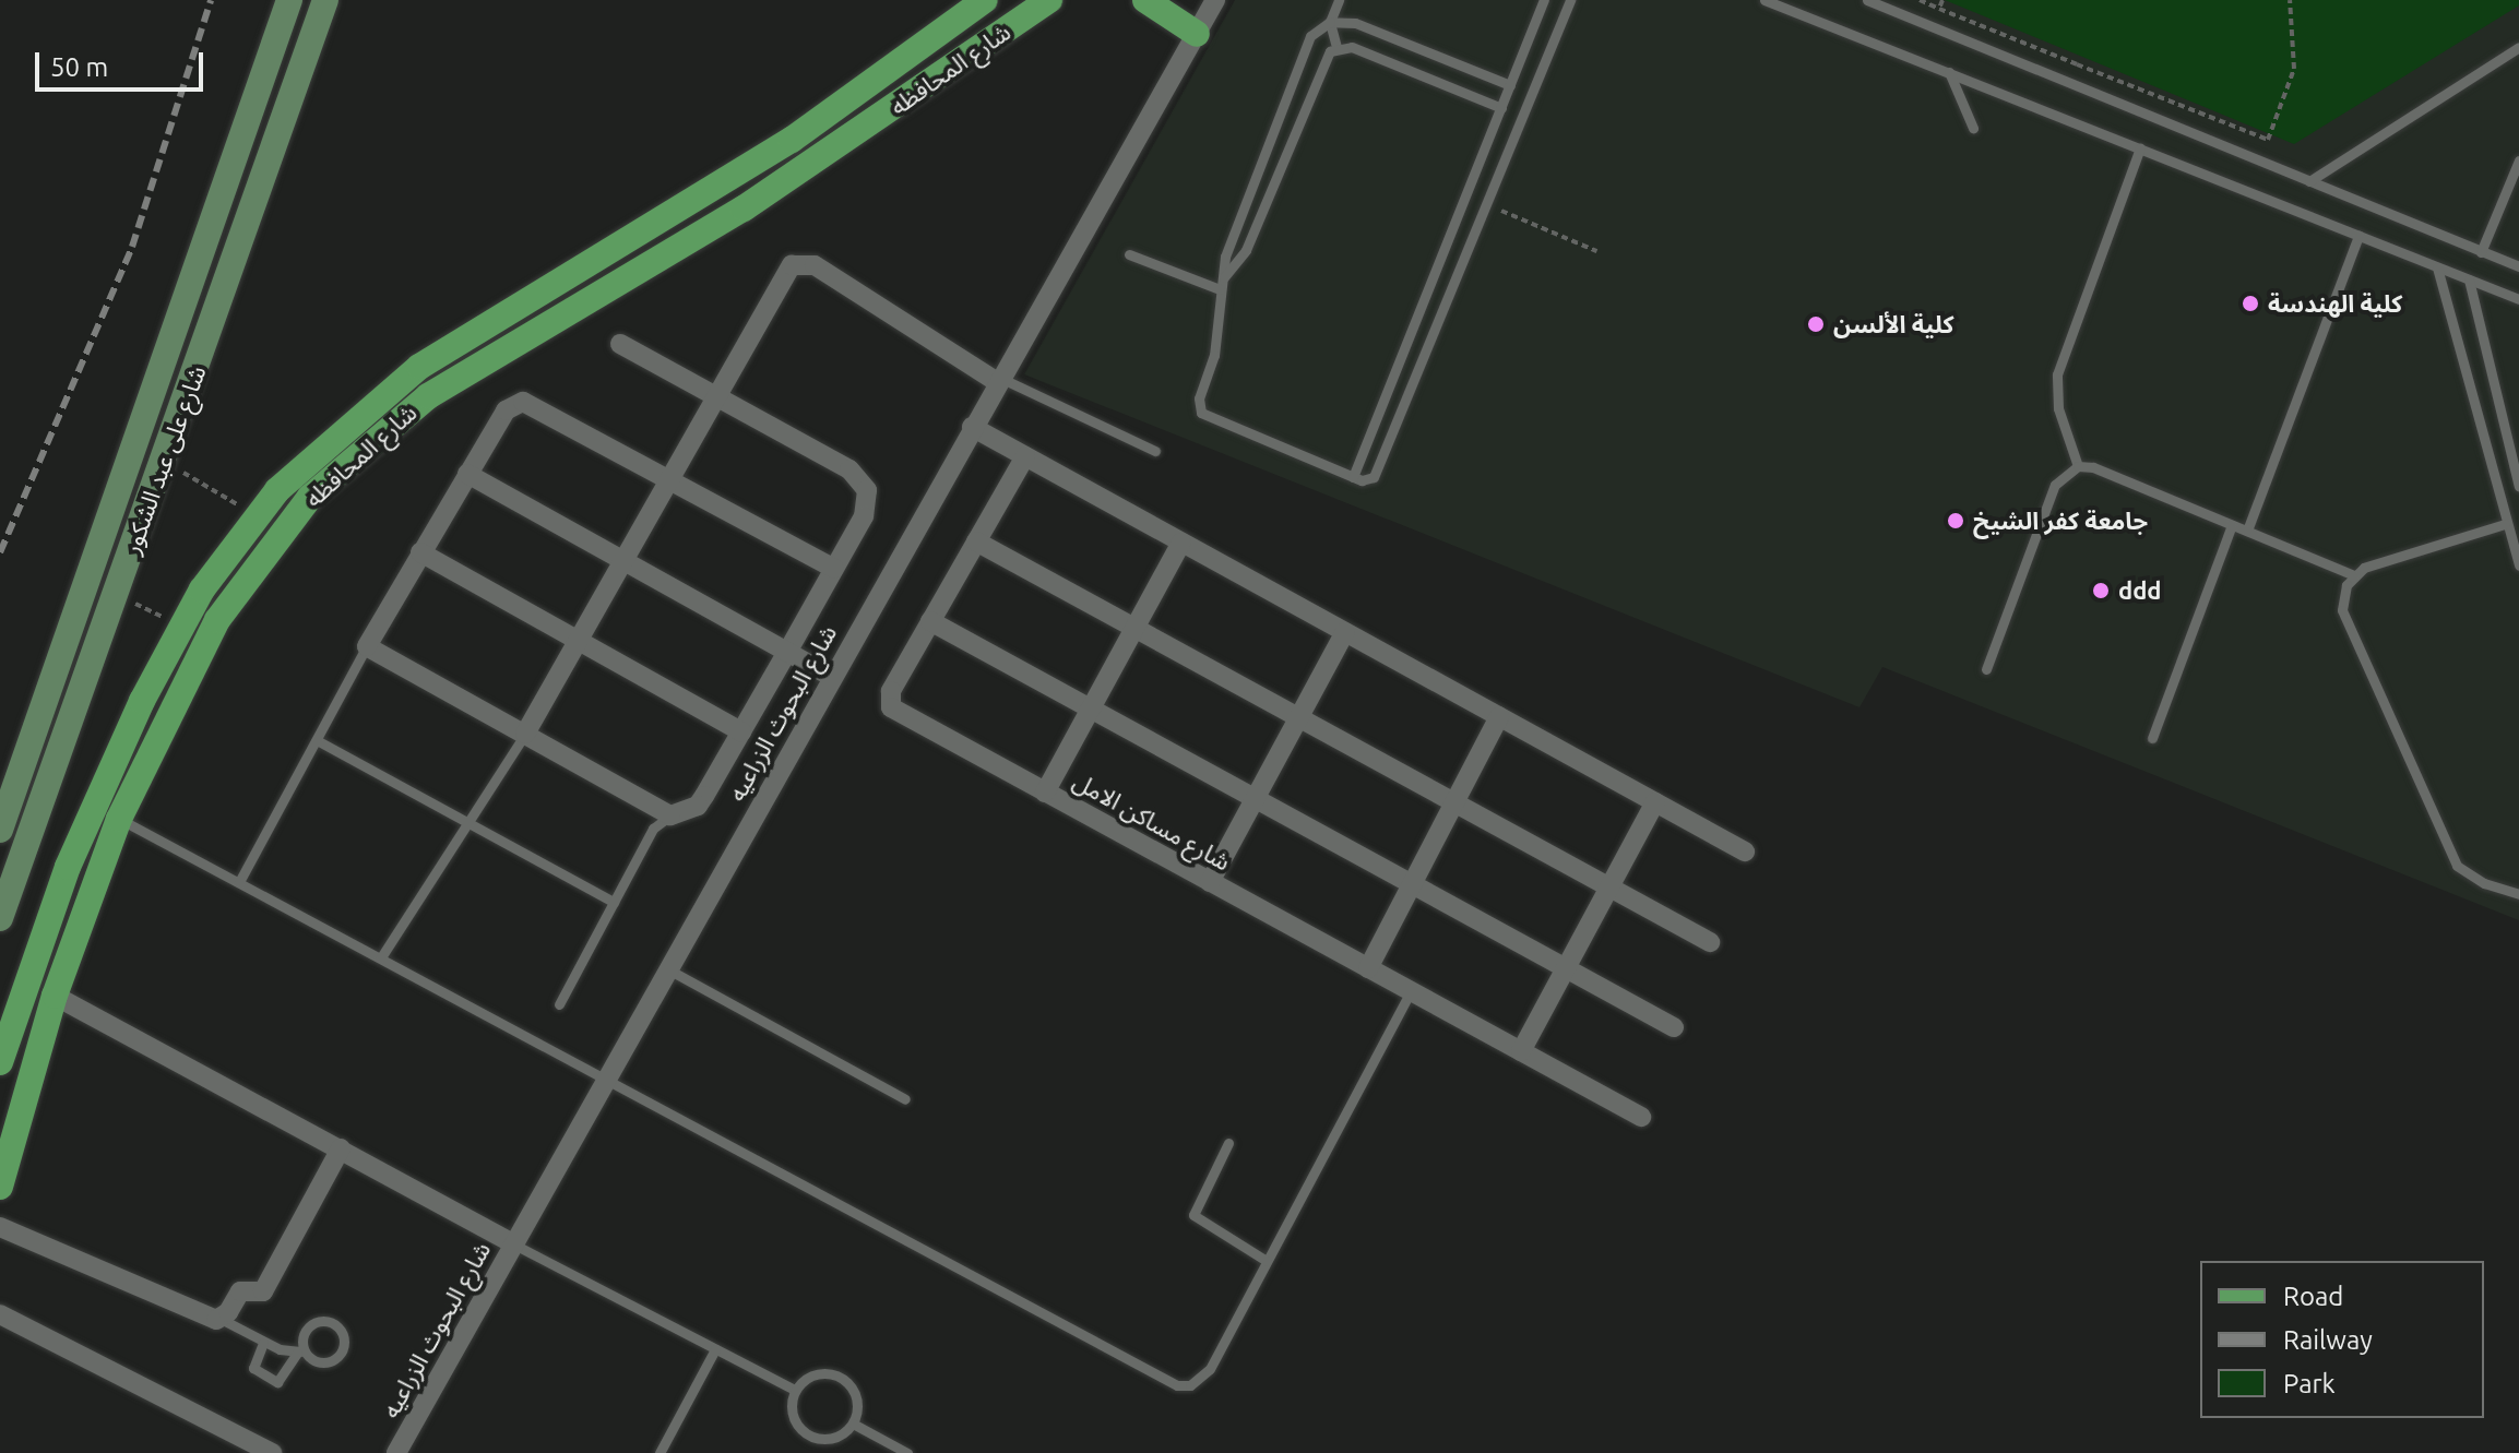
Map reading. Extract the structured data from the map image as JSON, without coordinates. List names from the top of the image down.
{
  "streets": {
    "main road": ["شارع المحافظه", "شارع على عبد الشكور"],
    "street": ["شارع البحوث الزراعيه", "شارع مساكن الامل"]
  },
  "places": [
    "كلية الهندسة",
    "كلية الألسن",
    "جامعة كفر الشيخ",
    "ddd"
  ],
  "legend": ["Road", "Railway", "Park"],
  "scale_bar": "50 m"
}
